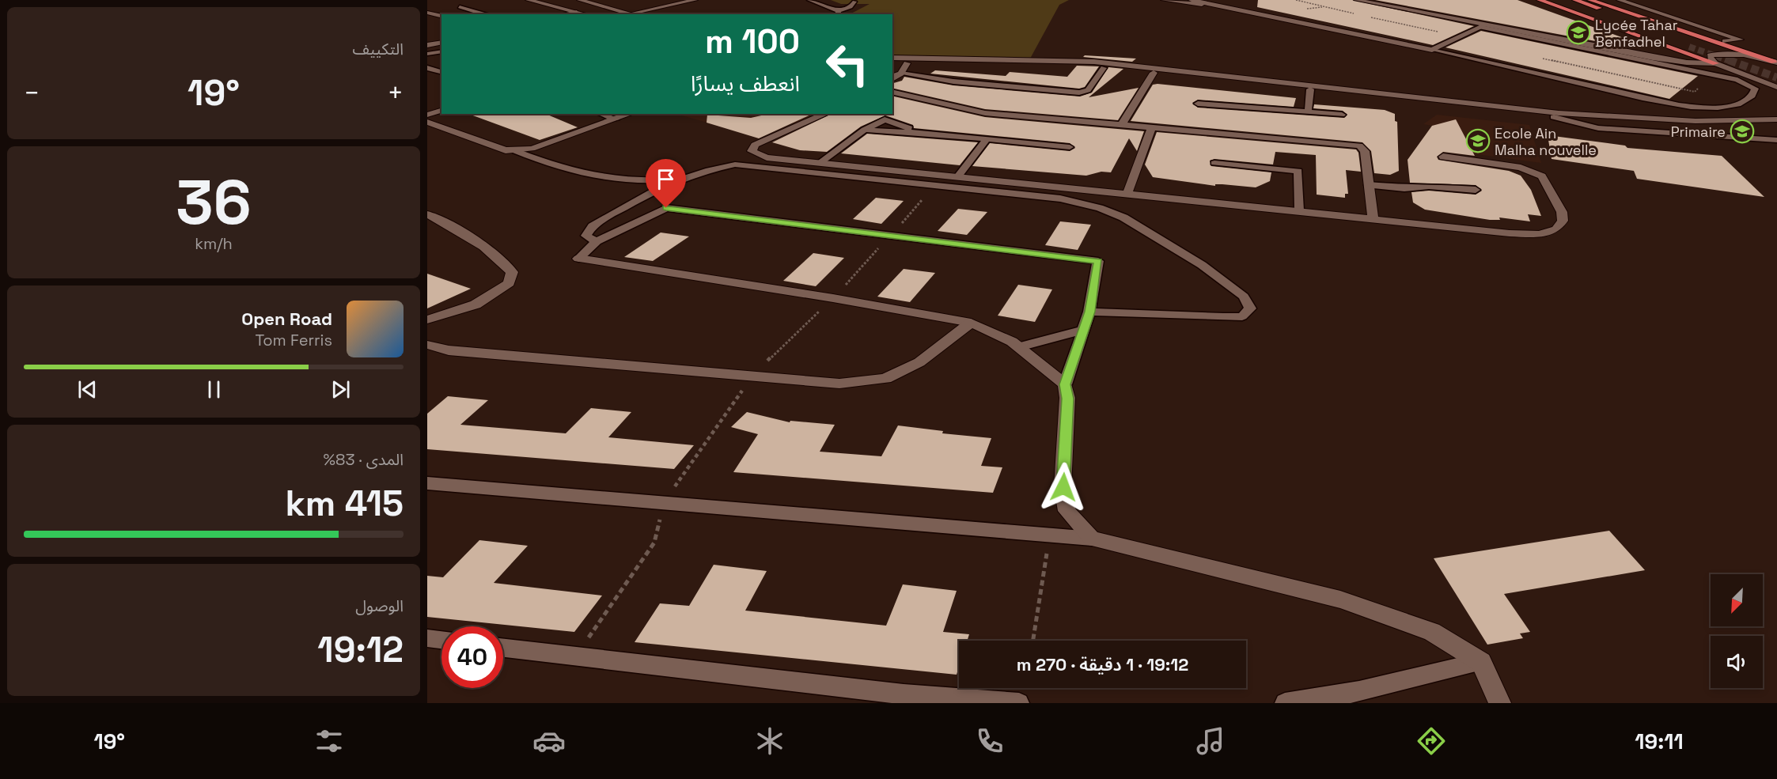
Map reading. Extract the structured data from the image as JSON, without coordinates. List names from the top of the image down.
{
  "places": {
    "school or university": ["Lycée Tahar Benfadhel", "Primaire", "Ecole Ain Malha nouvelle"]
  },
  "north": "bottom left",
  "page": {
    "tile": [
      "التكييف",
      ["36", "km/h"],
      ["المدى · 83%", "415 km"],
      ["الوصول", "19:12"]
    ],
    "turn": ["100 m", "انعطف يسارًا"],
    "heat": ["−", "19°", "+"],
    "song": ["Open Road", "Tom Ferris"],
    "limit": "40",
    "trip": "19:12 · 1 دقيقة · 270 m",
    "tabs": ["19:11", "19°"]
  }
}
